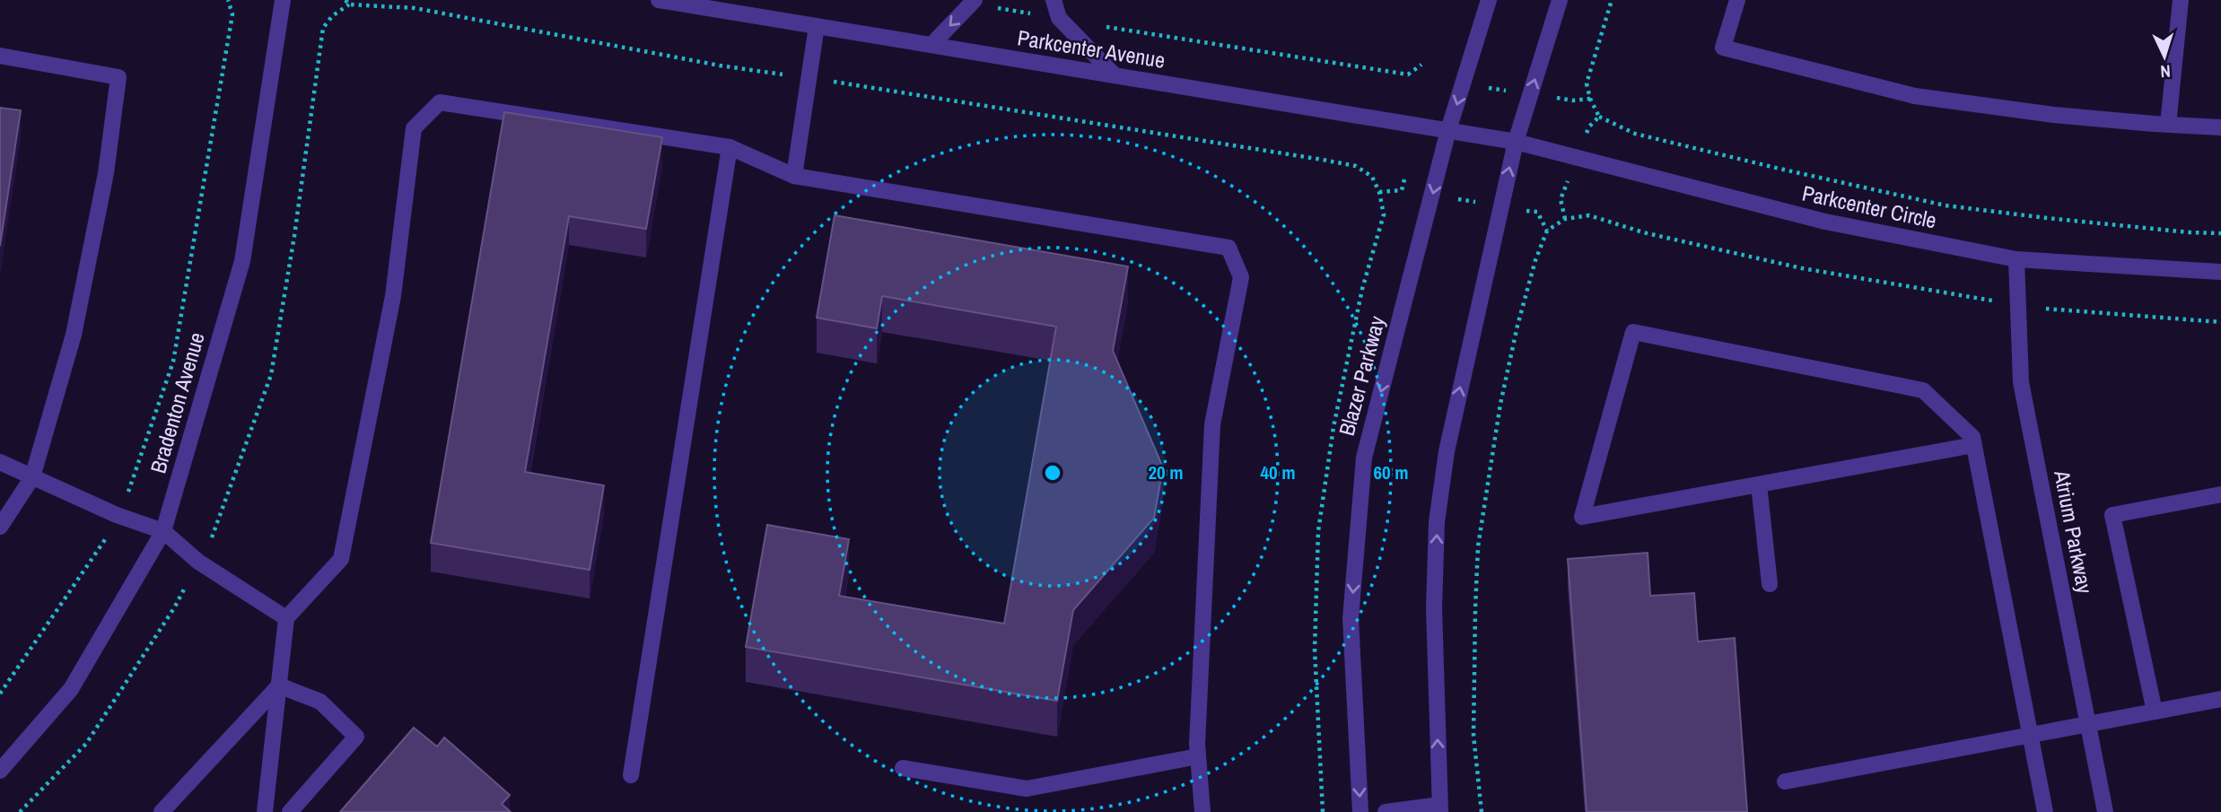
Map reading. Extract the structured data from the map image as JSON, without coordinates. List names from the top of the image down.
{
  "streets": {
    "street": [
      "Parkcenter Avenue",
      "Parkcenter Circle",
      "Blazer Parkway",
      "Bradenton Avenue",
      "Atrium Parkway"
    ]
  },
  "crossings": [
    ["Parkcenter Avenue", "Parkcenter Circle"],
    ["Parkcenter Avenue", "Blazer Parkway"],
    ["Parkcenter Circle", "Atrium Parkway"]
  ],
  "north": "bottom",
  "rings": ["20 m", "40 m", "60 m"]
}
